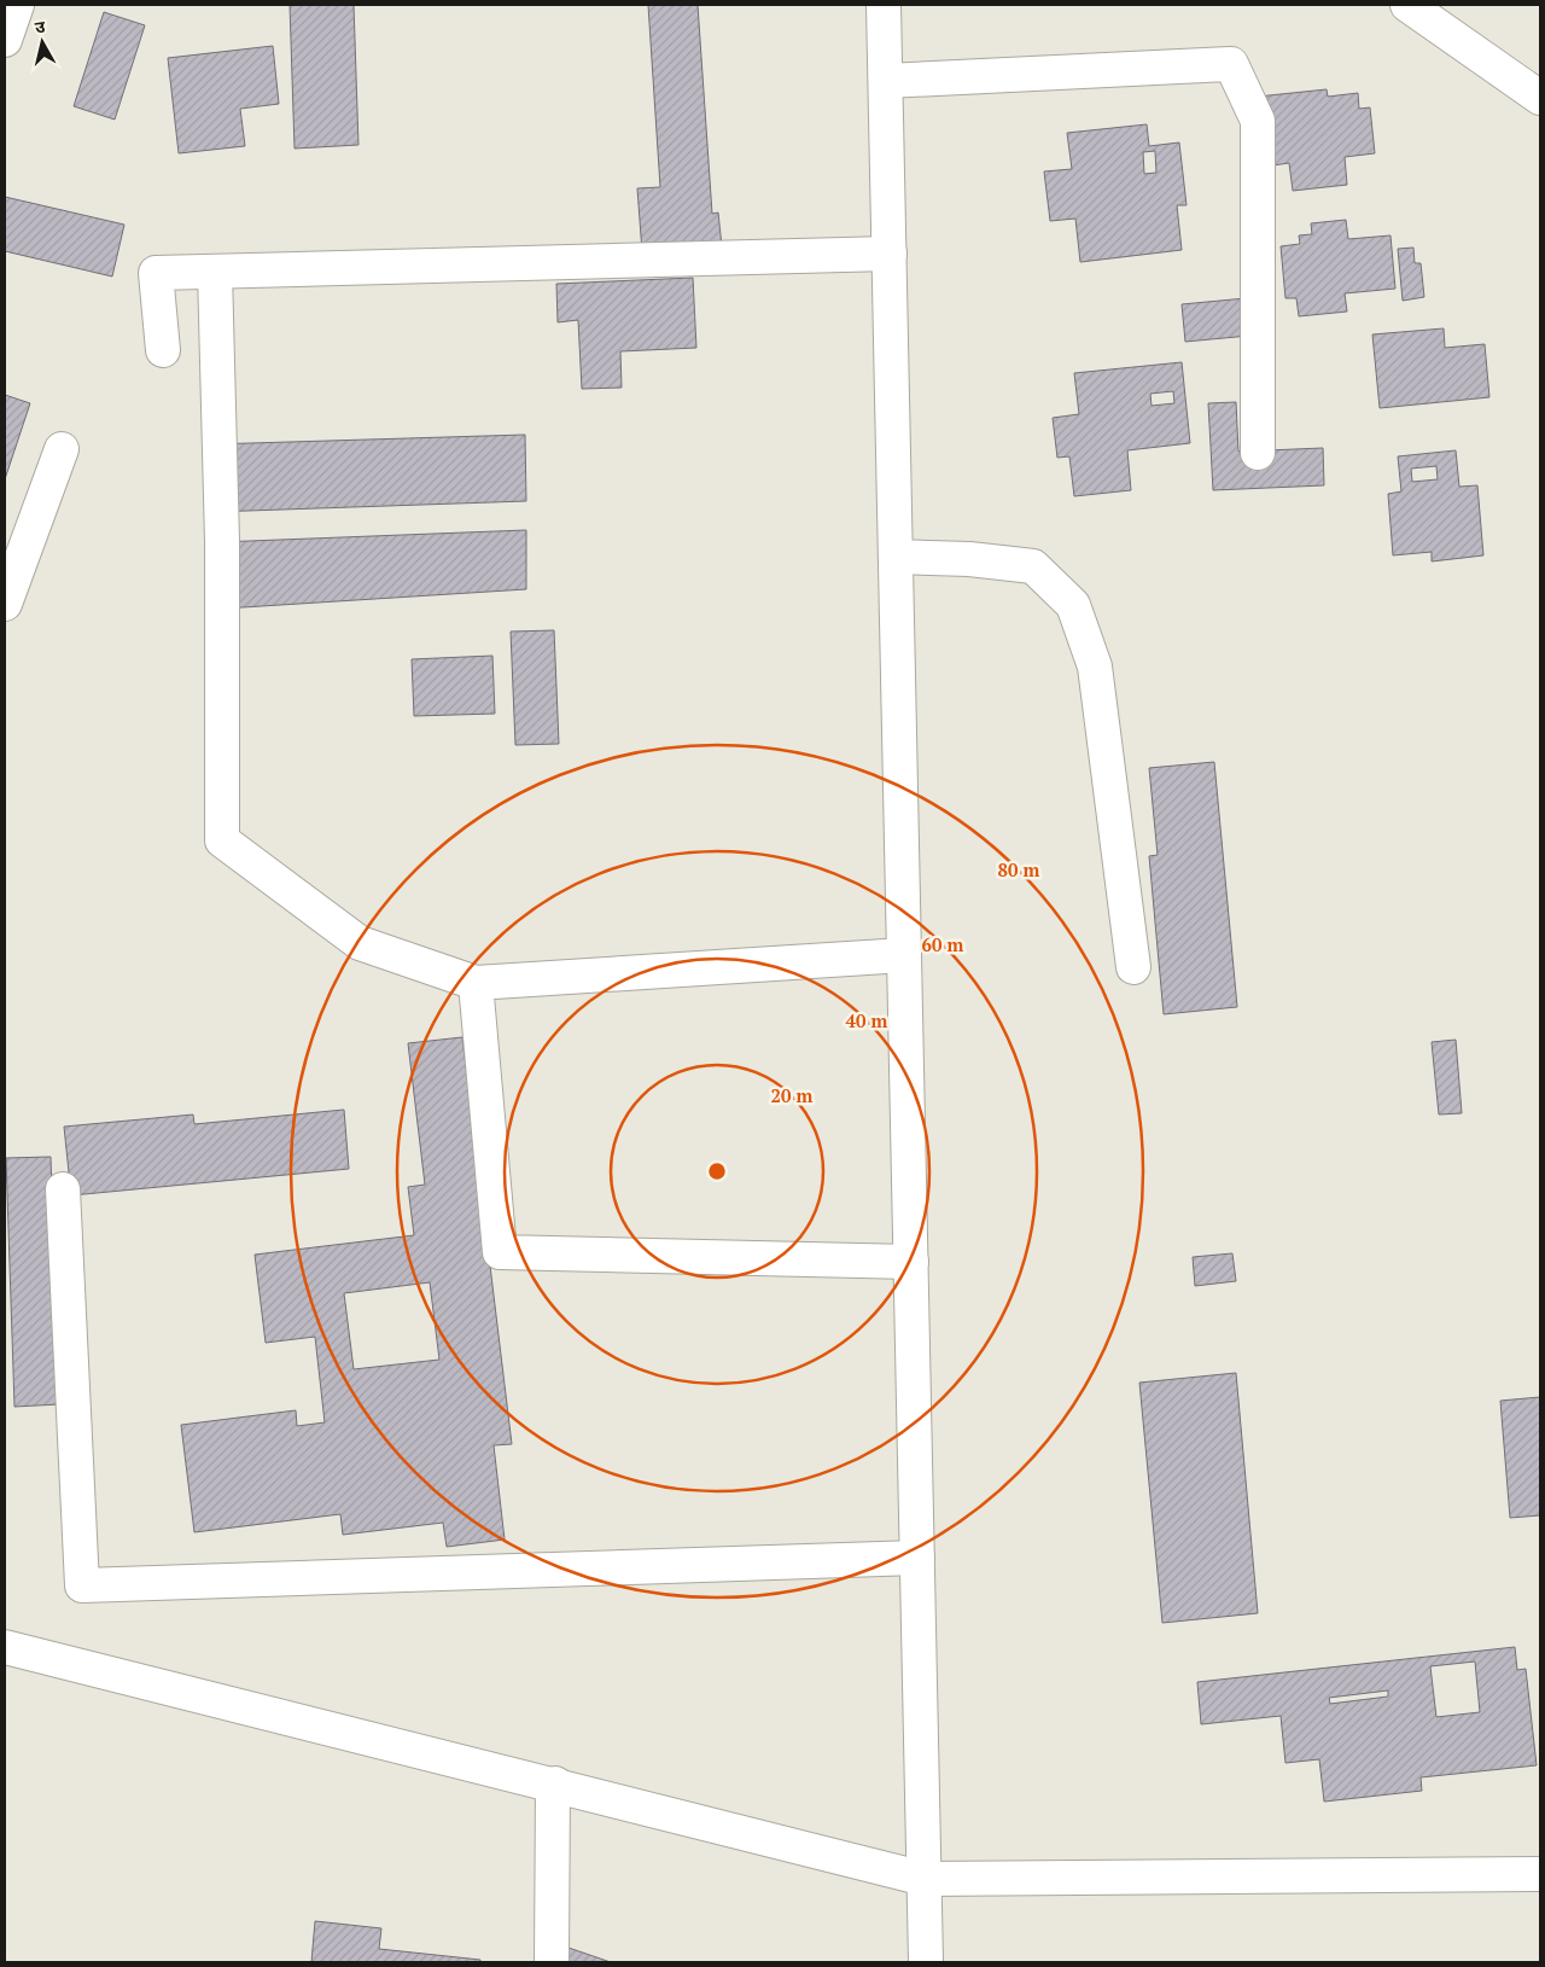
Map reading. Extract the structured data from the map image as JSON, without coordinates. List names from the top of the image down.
{
  "north": "top",
  "rings": [
    "80 m",
    "60 m",
    "40 m",
    "20 m"
  ]
}
